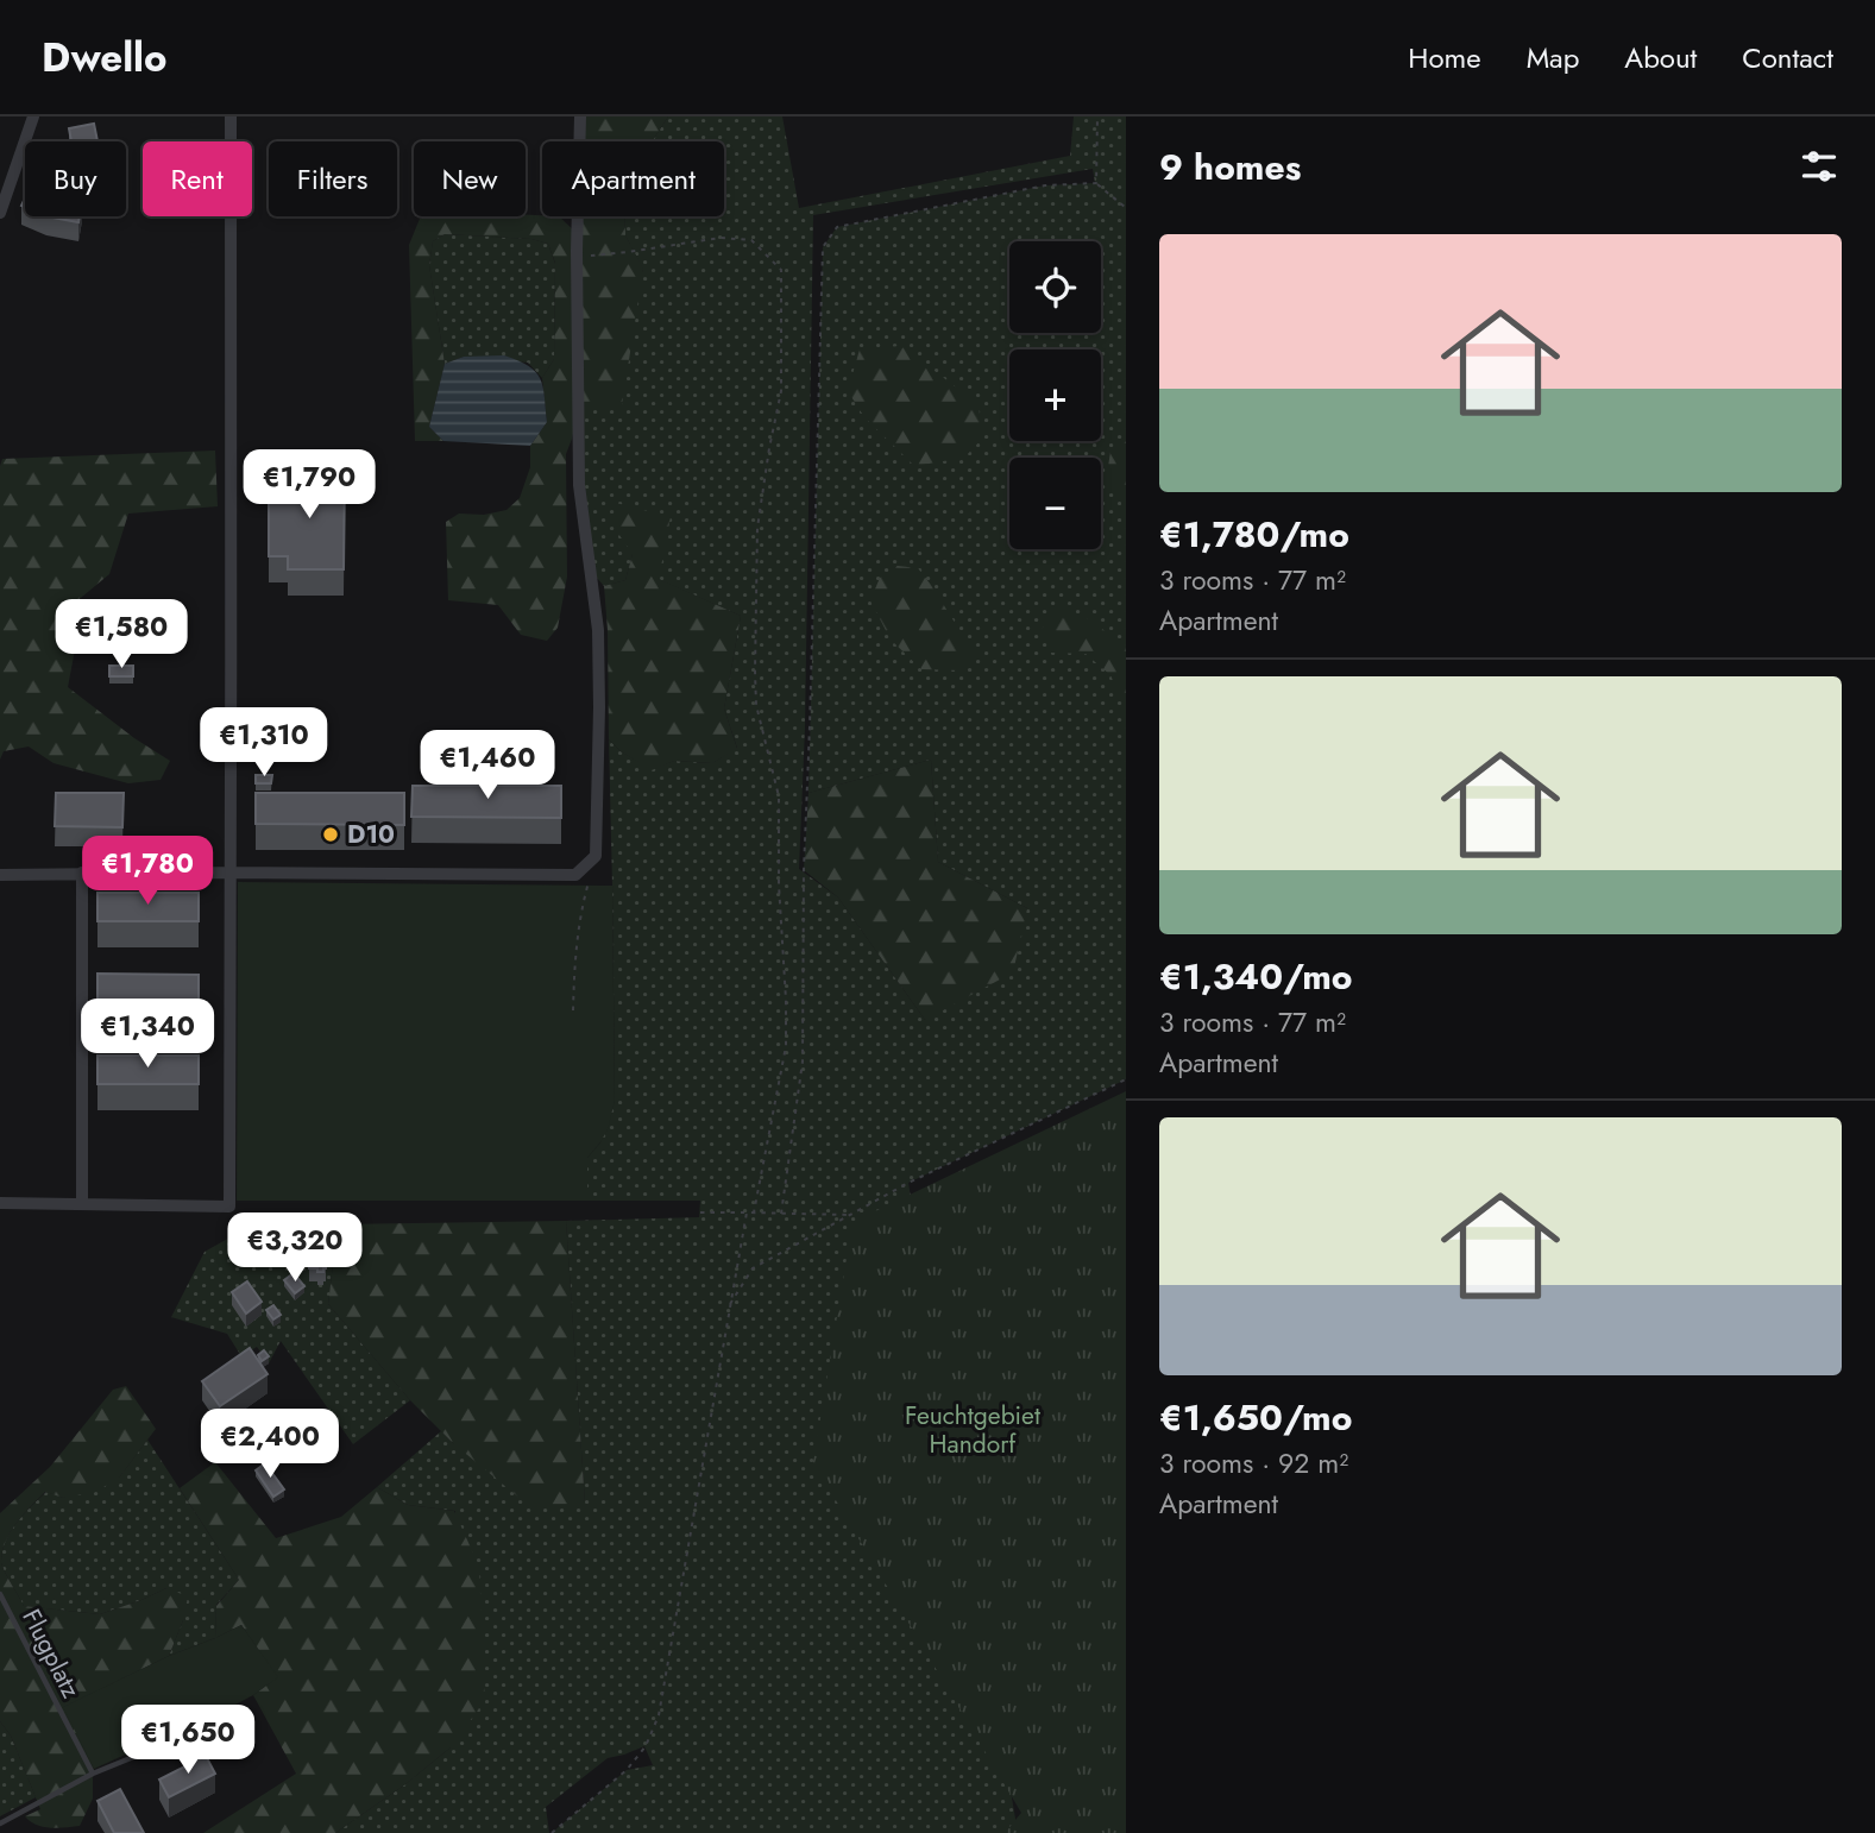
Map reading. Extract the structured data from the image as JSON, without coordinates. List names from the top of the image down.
{
  "streets": {
    "lane": ["Flugplatz"]
  },
  "parks": ["Feuchtgebiet Handorf"],
  "places": ["D10"],
  "page": {
    "header": "Dwello",
    "nav": [
      "Home",
      "Map",
      "About",
      "Contact"
    ],
    "heading": "9 homes",
    "chip": [
      "Buy",
      "Rent",
      "Filters",
      "New",
      "Apartment"
    ],
    "list": [
      {
        "name": "€1,780/mo",
        "note": "3 rooms · 77 m² · Apartment"
      },
      {
        "name": "€1,340/mo",
        "note": "3 rooms · 77 m² · Apartment"
      },
      {
        "name": "€1,650/mo",
        "note": "3 rooms · 92 m² · Apartment"
      }
    ],
    "map_buttons": ["+", "−"],
    "price": [
      "€1,790",
      "€1,580",
      "€1,310",
      "€1,460",
      "€1,780",
      "€1,340",
      "€3,320",
      "€2,400",
      "€1,650"
    ]
  }
}
